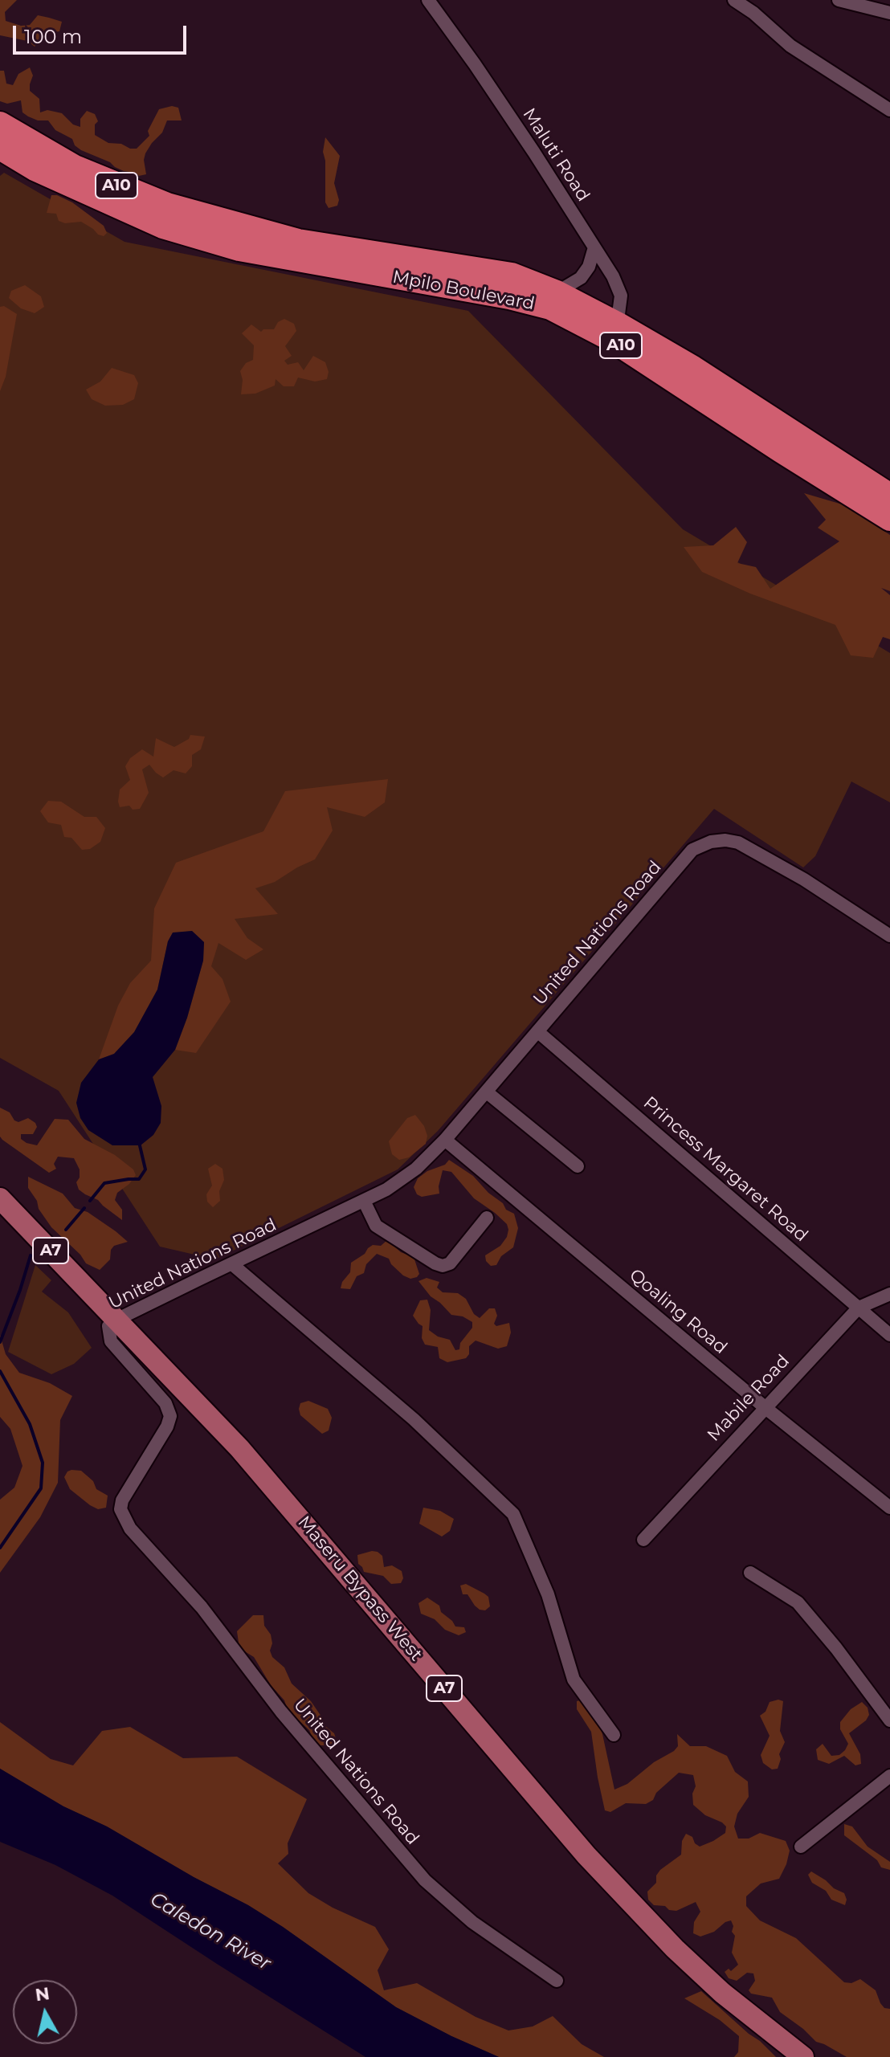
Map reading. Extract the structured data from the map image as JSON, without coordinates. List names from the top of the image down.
{
  "streets": {
    "highway": ["A10", "Mpilo Boulevard"],
    "main road": ["A7", "Maseru Bypass West"],
    "street": [
      "Maluti Road",
      "United Nations Road",
      "Princess Margaret Road",
      "Qoaling Road",
      "Mabile Road"
    ]
  },
  "crossings": [
    ["Maluti Road", "Mpilo Boulevard"],
    ["United Nations Road", "Princess Margaret Road"],
    ["United Nations Road", "Qoaling Road"],
    ["United Nations Road", "Maseru Bypass West"],
    ["Princess Margaret Road", "Mabile Road"],
    ["Qoaling Road", "Mabile Road"]
  ],
  "water": ["Caledon River"],
  "scale_bar": "100 m",
  "north": "top"
}
